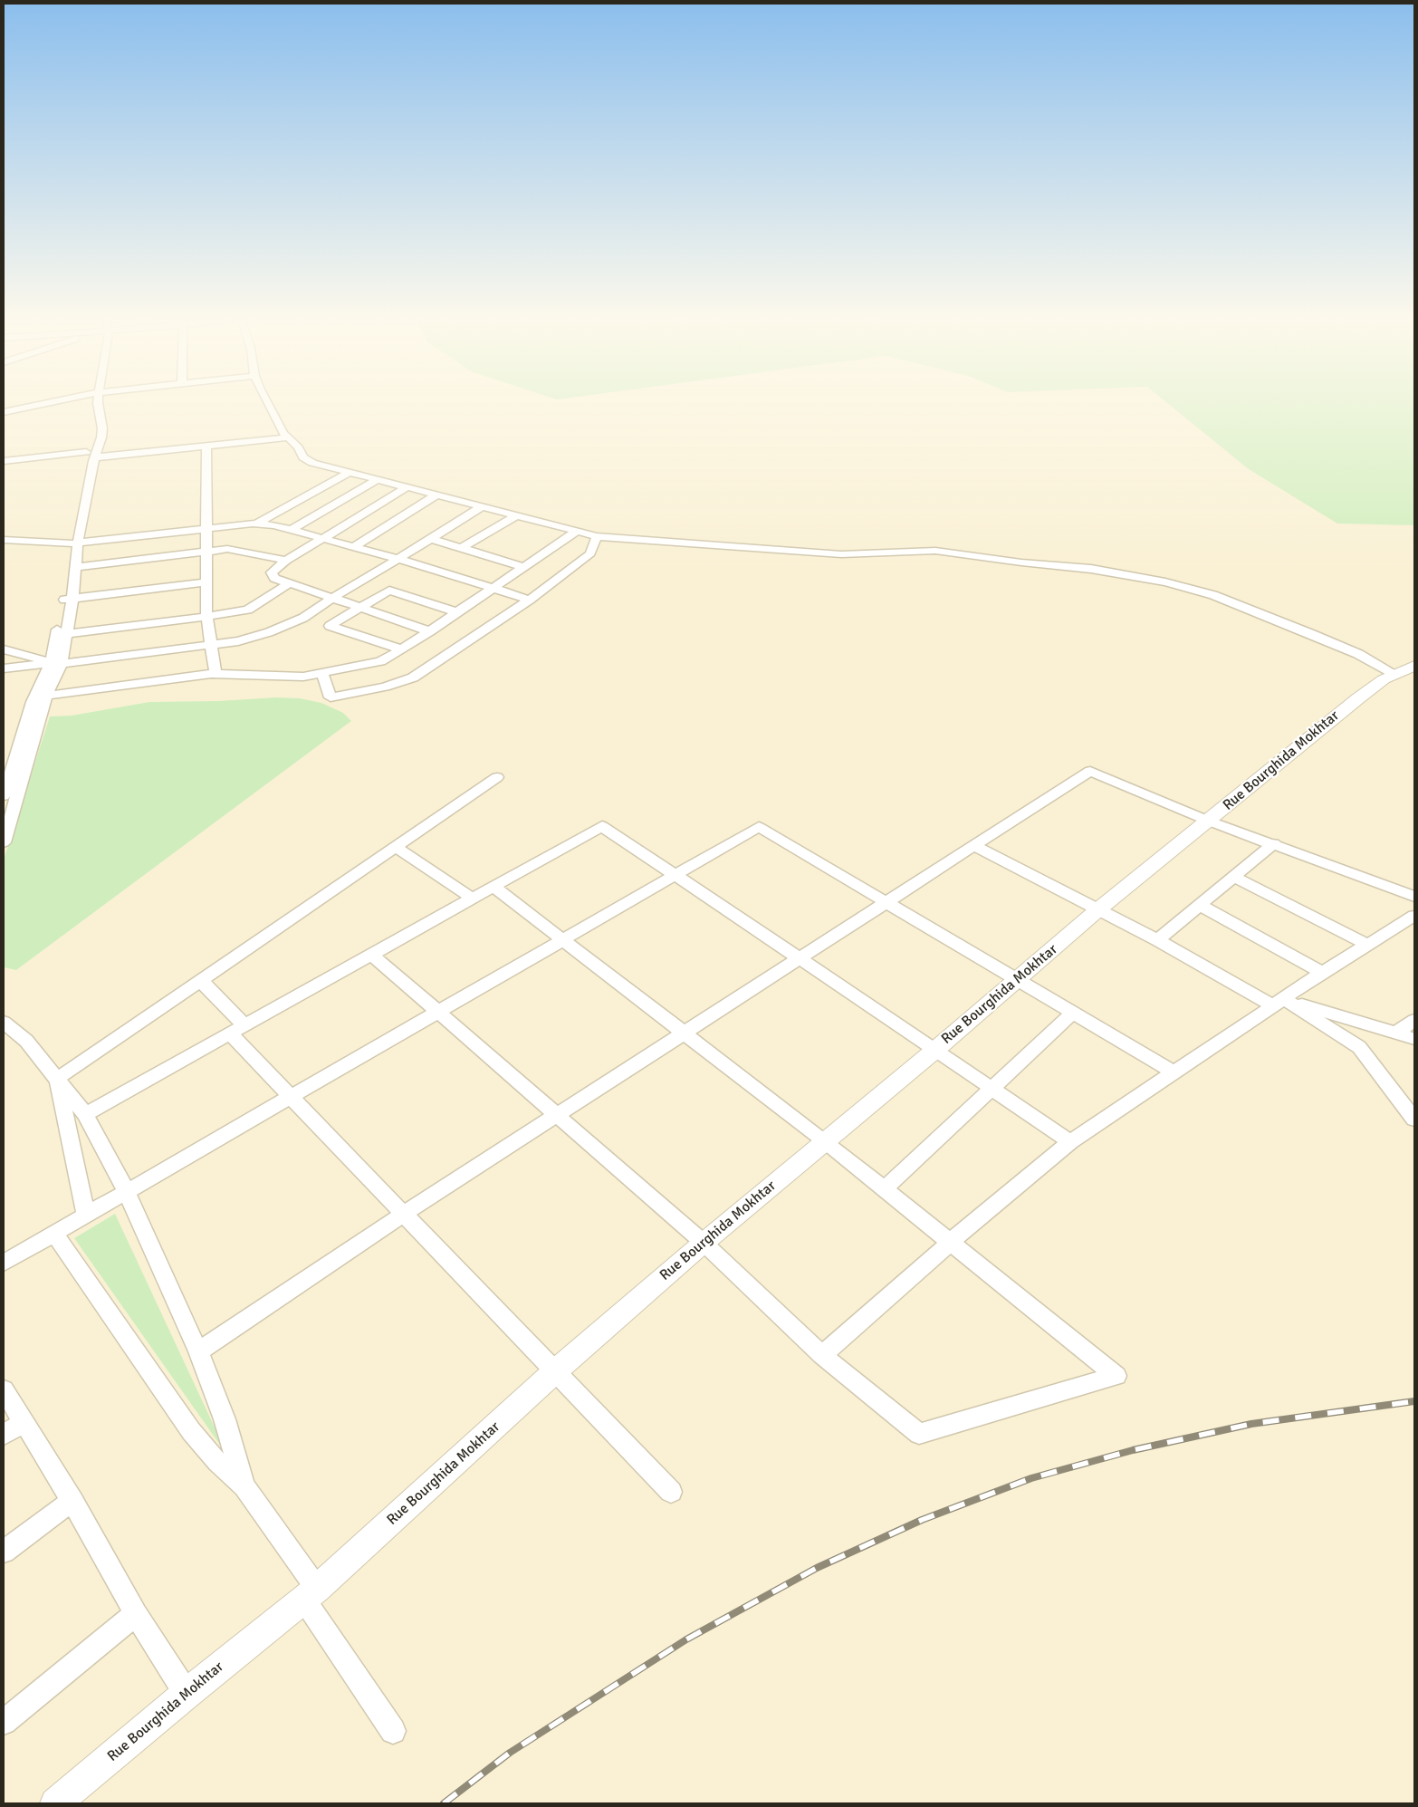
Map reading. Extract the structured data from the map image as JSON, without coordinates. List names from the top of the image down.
{
  "streets": {
    "main road": ["Rue Bourghida Mokhtar"]
  }
}
